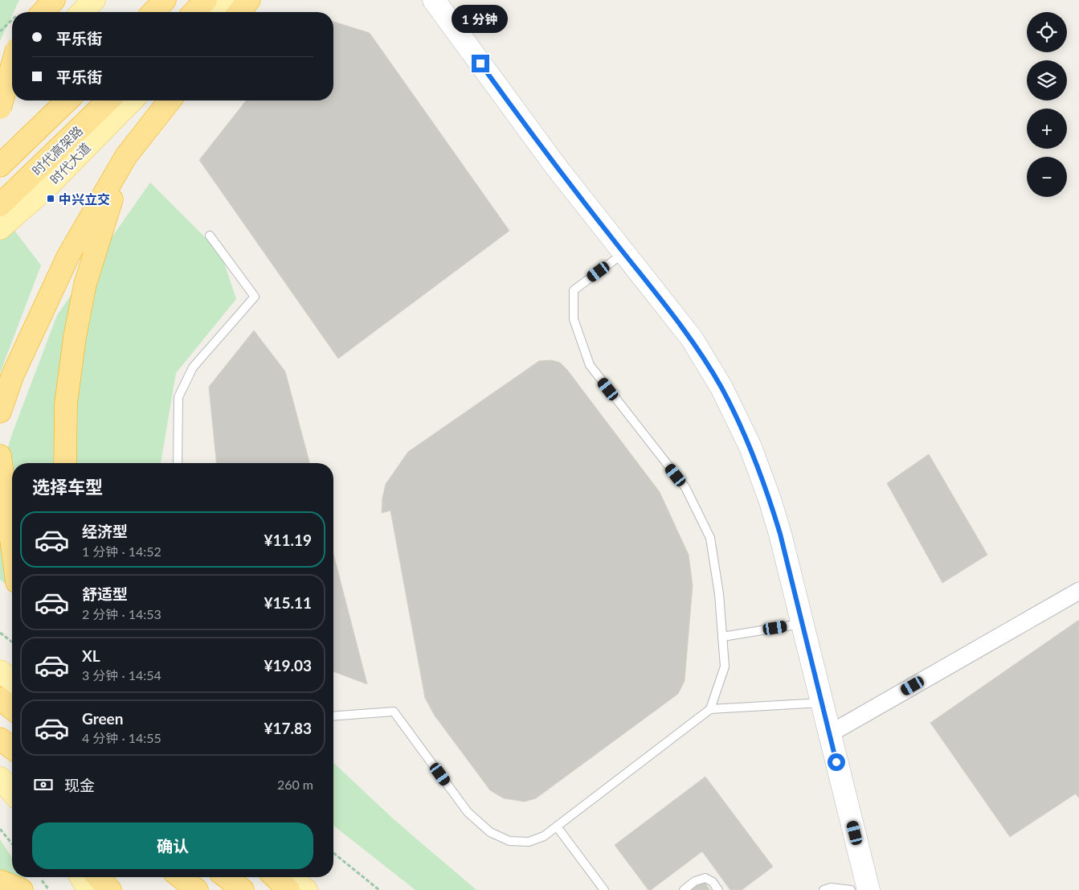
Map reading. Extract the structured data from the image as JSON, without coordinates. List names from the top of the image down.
{
  "streets": {
    "highway": ["时代高架路"],
    "main road": ["时代大道"]
  },
  "places": {
    "transit": ["中兴立交"]
  },
  "page": {
    "bubble": "1 分钟",
    "map_buttons": ["+", "−"],
    "banner": ["平乐街", "平乐街"],
    "heading": "选择车型",
    "list": [
      {
        "name": "经济型",
        "note": "1 分钟 · 14:52",
        "value": "¥11.19"
      },
      {
        "name": "舒适型",
        "note": "2 分钟 · 14:53",
        "value": "¥15.11"
      },
      {
        "name": "XL",
        "note": "3 分钟 · 14:54",
        "value": "¥19.03"
      },
      {
        "name": "Green",
        "note": "4 分钟 · 14:55",
        "value": "¥17.83"
      }
    ],
    "pay": ["现金", "260 m"],
    "buttons": "确认"
  }
}
